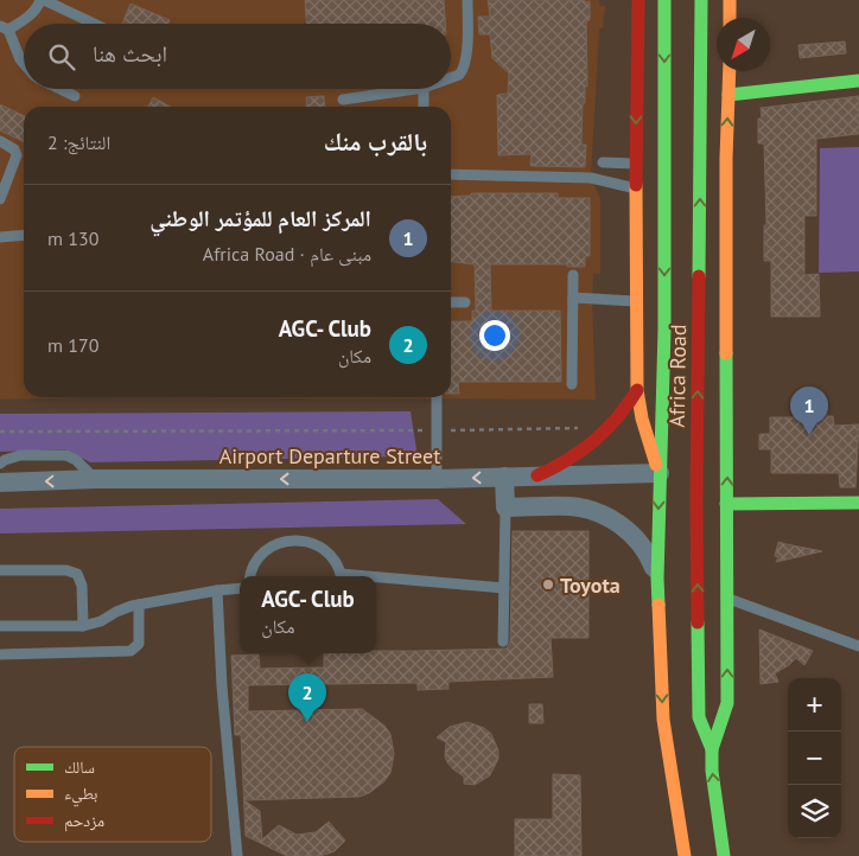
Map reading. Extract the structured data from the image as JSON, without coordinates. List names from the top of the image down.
{
  "streets": {
    "main road": ["Africa Road"],
    "street": ["Airport Departure Street"]
  },
  "crossings": [
    ["Africa Road", "Airport Departure Street"]
  ],
  "one_way": ["Airport Departure Street"],
  "places": ["Toyota"],
  "legend": ["سالك", "بطيء", "مزدحم"],
  "north": "bottom left",
  "page": {
    "search": "ابحث هنا",
    "heading": ["بالقرب منك", "النتائج: 2"],
    "list": [
      {
        "mark": "1",
        "name": "المركز العام للمؤتمر الوطني",
        "note": "مبنى عام · Africa Road",
        "value": "130 m"
      },
      {
        "mark": "2",
        "name": "AGC- Club",
        "note": "مكان",
        "value": "170 m"
      }
    ],
    "pins": ["1", "2"],
    "popup": ["AGC- Club", "مكان"],
    "map_buttons": ["+", "−"]
  }
}
